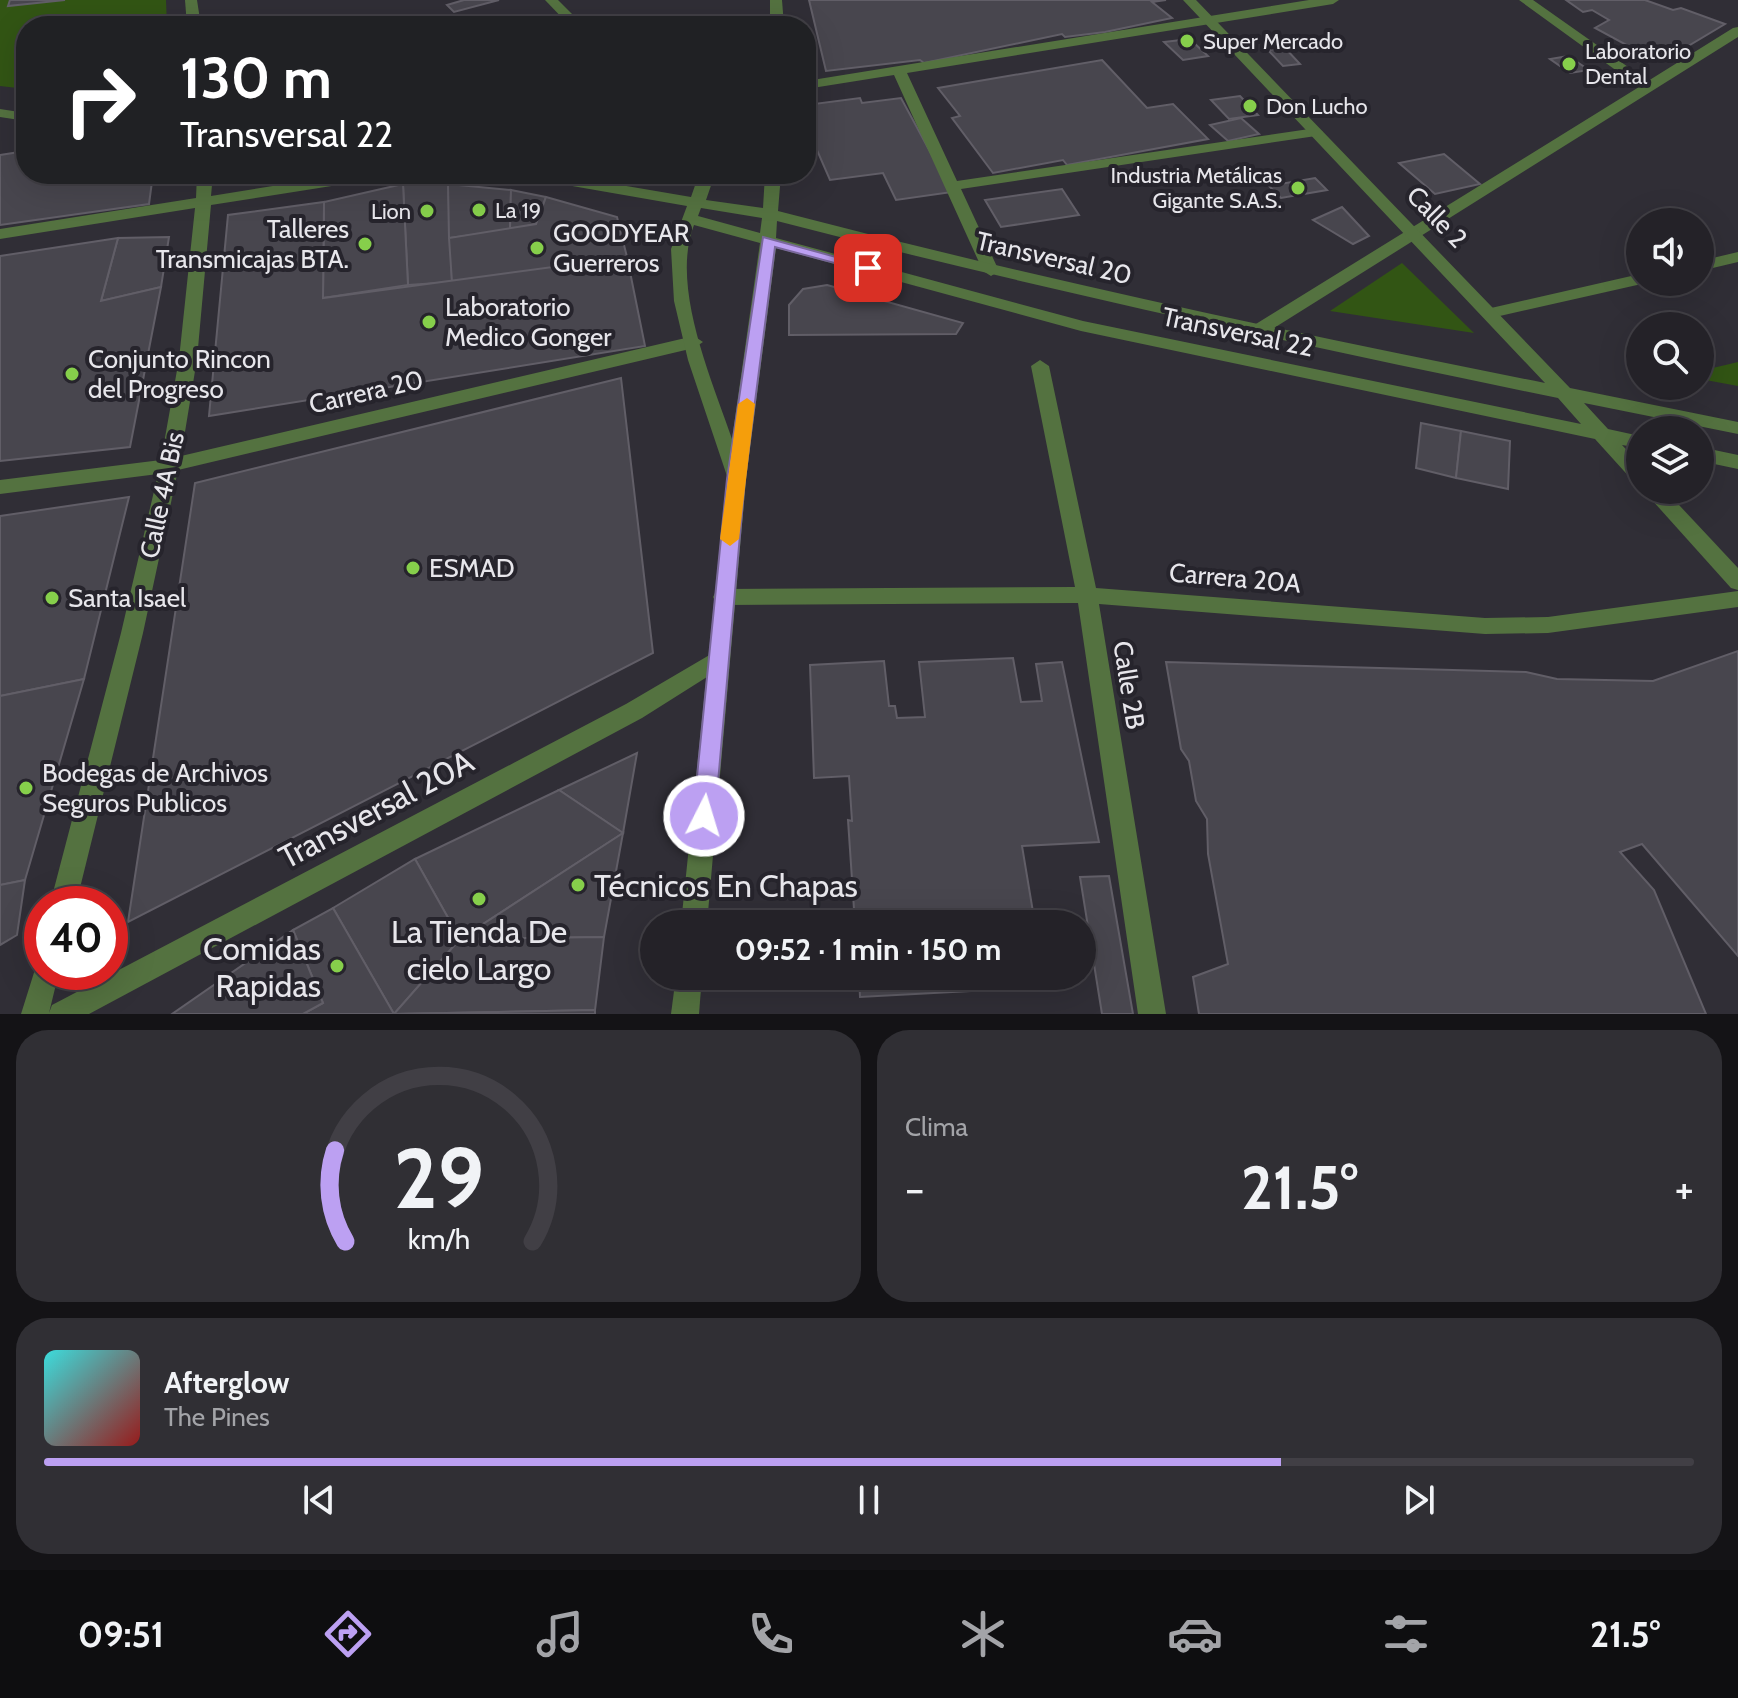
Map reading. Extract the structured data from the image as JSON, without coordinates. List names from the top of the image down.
{
  "streets": {
    "street": [
      "Calle 2",
      "Transversal 20",
      "Transversal 22",
      "Carrera 20",
      "Calle 4A Bis",
      "Carrera 20A",
      "Calle 2B",
      "Transversal 20A"
    ]
  },
  "crossings": [
    ["Calle 2", "Transversal 20"],
    ["Calle 2", "Transversal 22"],
    ["Transversal 20", "Transversal 22"],
    ["Carrera 20", "Calle 4A Bis"],
    ["Carrera 20A", "Calle 2B"]
  ],
  "places": [
    "Super Mercado",
    "Laboratorio Dental",
    "Don Lucho",
    "Industria Metálicas Gigante S.A.S.",
    "La 19",
    "Lion",
    "Talleres Transmicajas BTA.",
    "GOODYEAR Guerreros",
    "Laboratorio Medico Gonger",
    "Conjunto Rincon del Progreso",
    "ESMAD",
    "Santa Isael",
    "Bodegas de Archivos Seguros Publicos",
    "Técnicos En Chapas",
    "La Tienda De cielo Largo",
    "Comidas Rapidas"
  ],
  "page": {
    "turn": ["130 m", "Transversal 22"],
    "limit": "40",
    "trip": "09:52 · 1 min · 150 m",
    "tile": "Clima",
    "heat": ["−", "21.5°", "+"],
    "song": ["Afterglow", "The Pines"],
    "tabs": ["09:51", "21.5°"],
    "gauge": ["29", "km/h"]
  }
}
